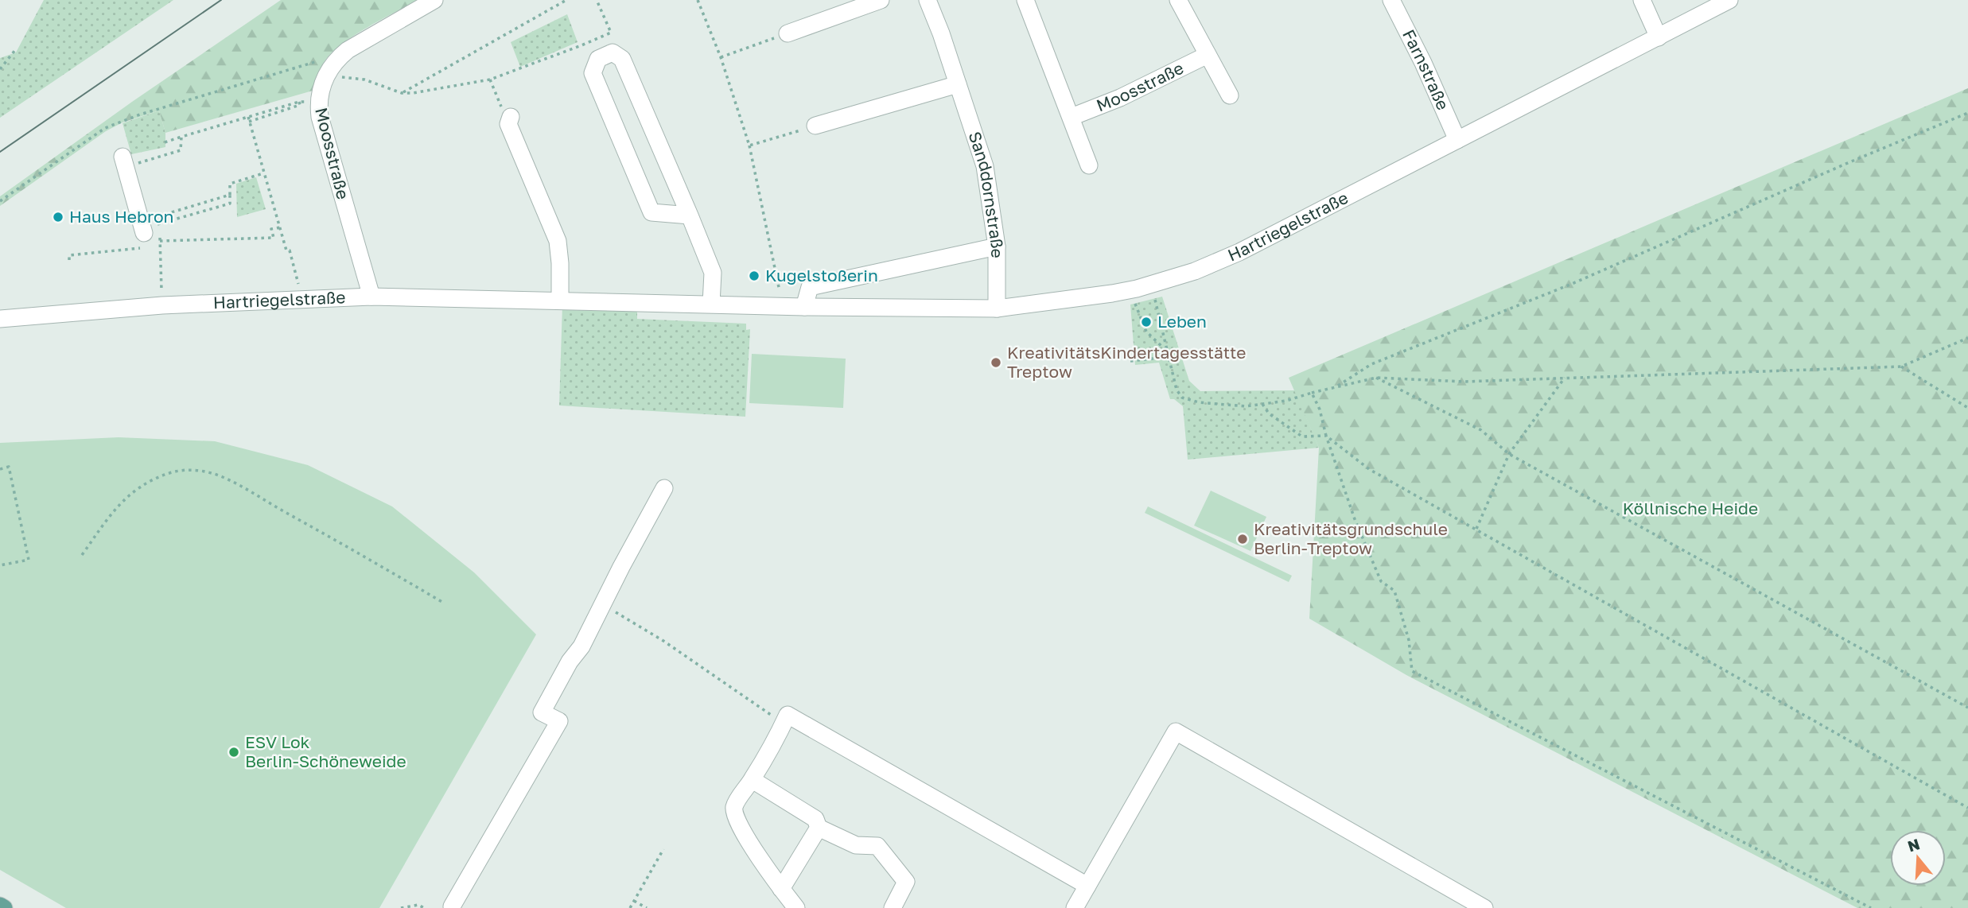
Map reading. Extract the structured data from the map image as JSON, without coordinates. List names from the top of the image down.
{
  "streets": {
    "street": [
      "Farnstraße",
      "Moosstraße",
      "Sanddornstraße",
      "Hartriegelstraße"
    ]
  },
  "crossings": [
    ["Farnstraße", "Hartriegelstraße"],
    ["Moosstraße", "Hartriegelstraße"],
    ["Sanddornstraße", "Hartriegelstraße"]
  ],
  "parks": ["Köllnische Heide"],
  "places": [
    "Haus Hebron",
    "Kugelstoßerin",
    "Leben",
    "KreativitätsKindertagesstätte Treptow",
    "Kreativitätsgrundschule Berlin-Treptow",
    "ESV Lok Berlin-Schöneweide"
  ],
  "north": "top"
}
